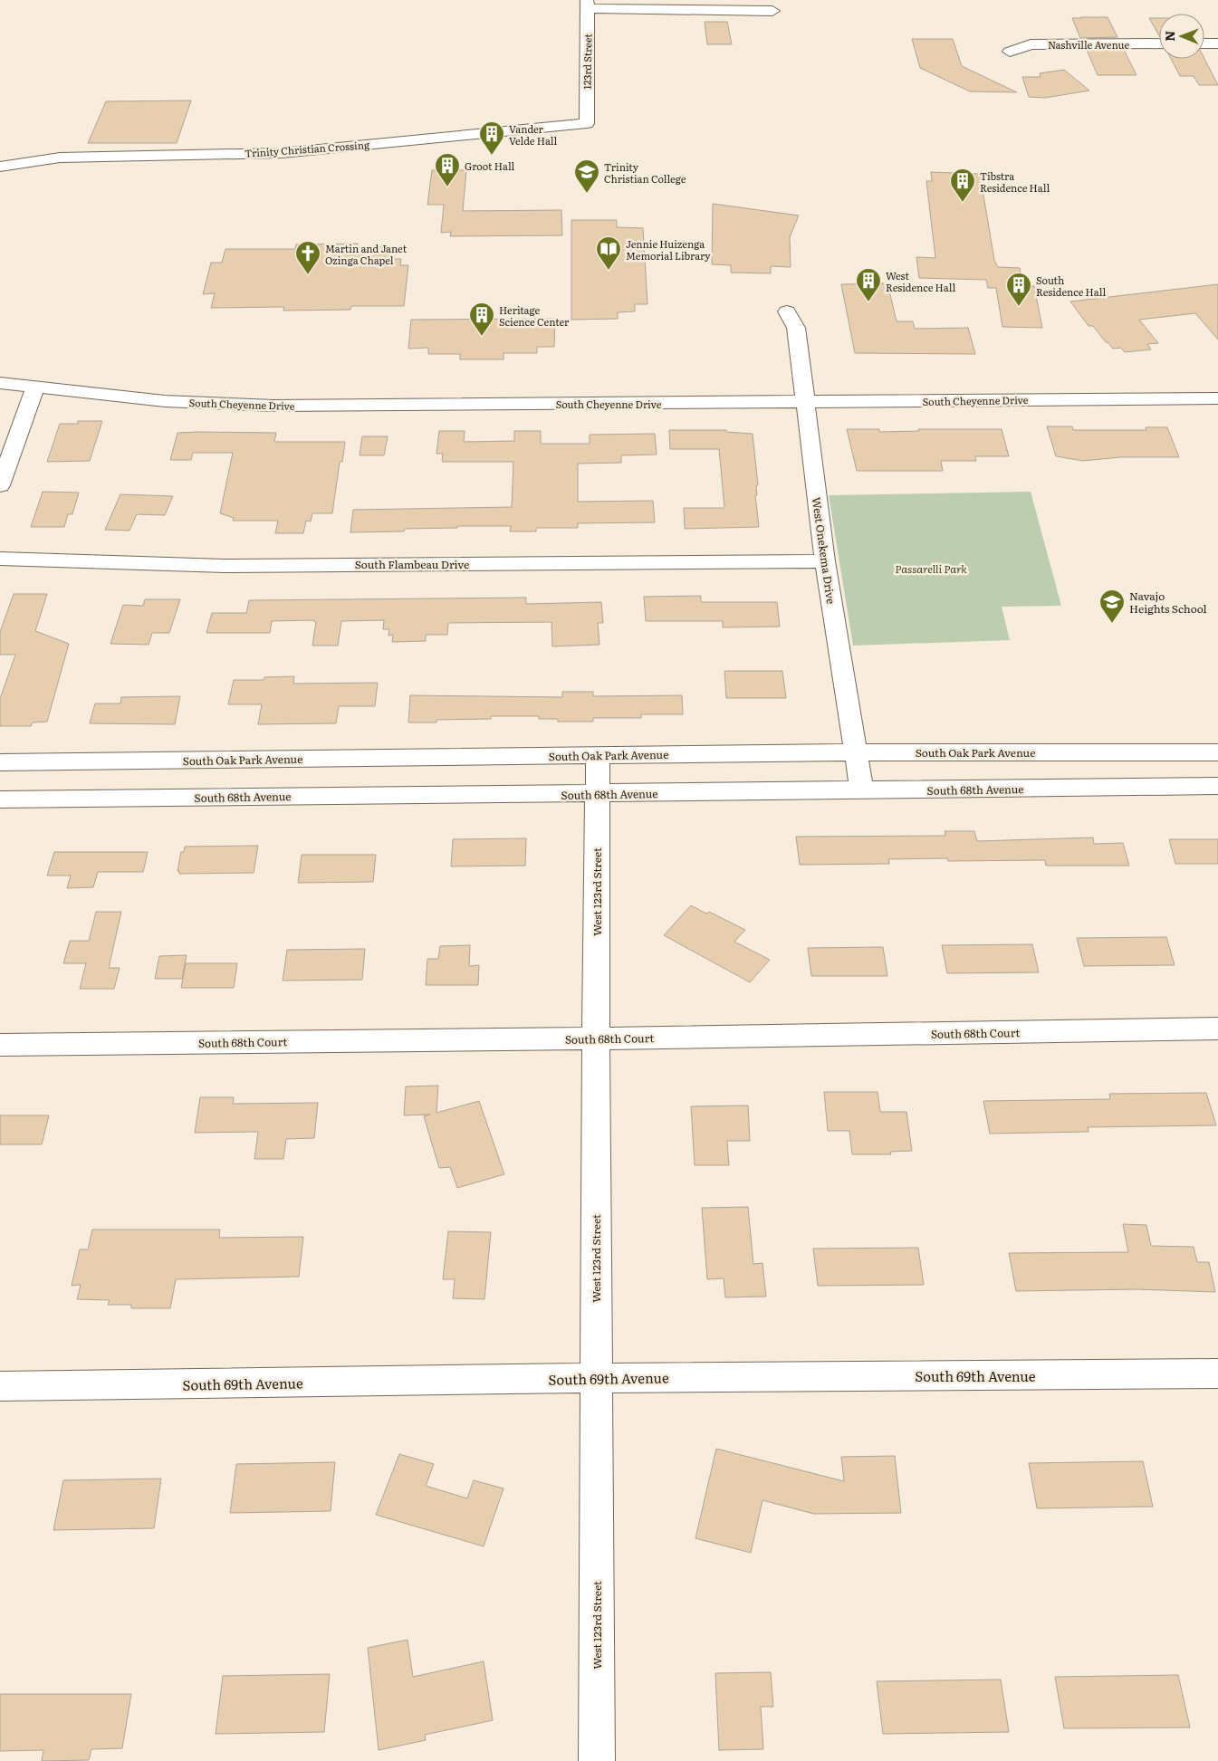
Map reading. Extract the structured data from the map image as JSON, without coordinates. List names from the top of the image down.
{
  "streets": {
    "street": [
      "Nashville Avenue",
      "123rd Street",
      "Trinity Christian Crossing",
      "South Cheyenne Drive",
      "West Onekema Drive",
      "South Flambeau Drive",
      "South Oak Park Avenue",
      "South 68th Avenue",
      "West 123rd Street",
      "South 68th Court",
      "South 69th Avenue"
    ]
  },
  "crossings": [
    ["123rd Street", "Trinity Christian Crossing"],
    ["South Cheyenne Drive", "West Onekema Drive"],
    ["West Onekema Drive", "South Flambeau Drive"],
    ["West Onekema Drive", "South Oak Park Avenue"],
    ["West Onekema Drive", "South 68th Avenue"],
    ["South Oak Park Avenue", "West 123rd Street"],
    ["South 68th Avenue", "West 123rd Street"],
    ["West 123rd Street", "South 68th Court"],
    ["West 123rd Street", "South 69th Avenue"]
  ],
  "parks": ["Passarelli Park"],
  "places": {
    "building": [
      "Vander Velde Hall",
      "Groot Hall",
      "Tibstra Residence Hall",
      "West Residence Hall",
      "South Residence Hall",
      "Heritage Science Center"
    ],
    "school or university": ["Trinity Christian College", "Navajo Heights School"],
    "library": ["Jennie Huizenga Memorial Library"],
    "church": ["Martin and Janet Ozinga Chapel"]
  },
  "north": "left"
}
